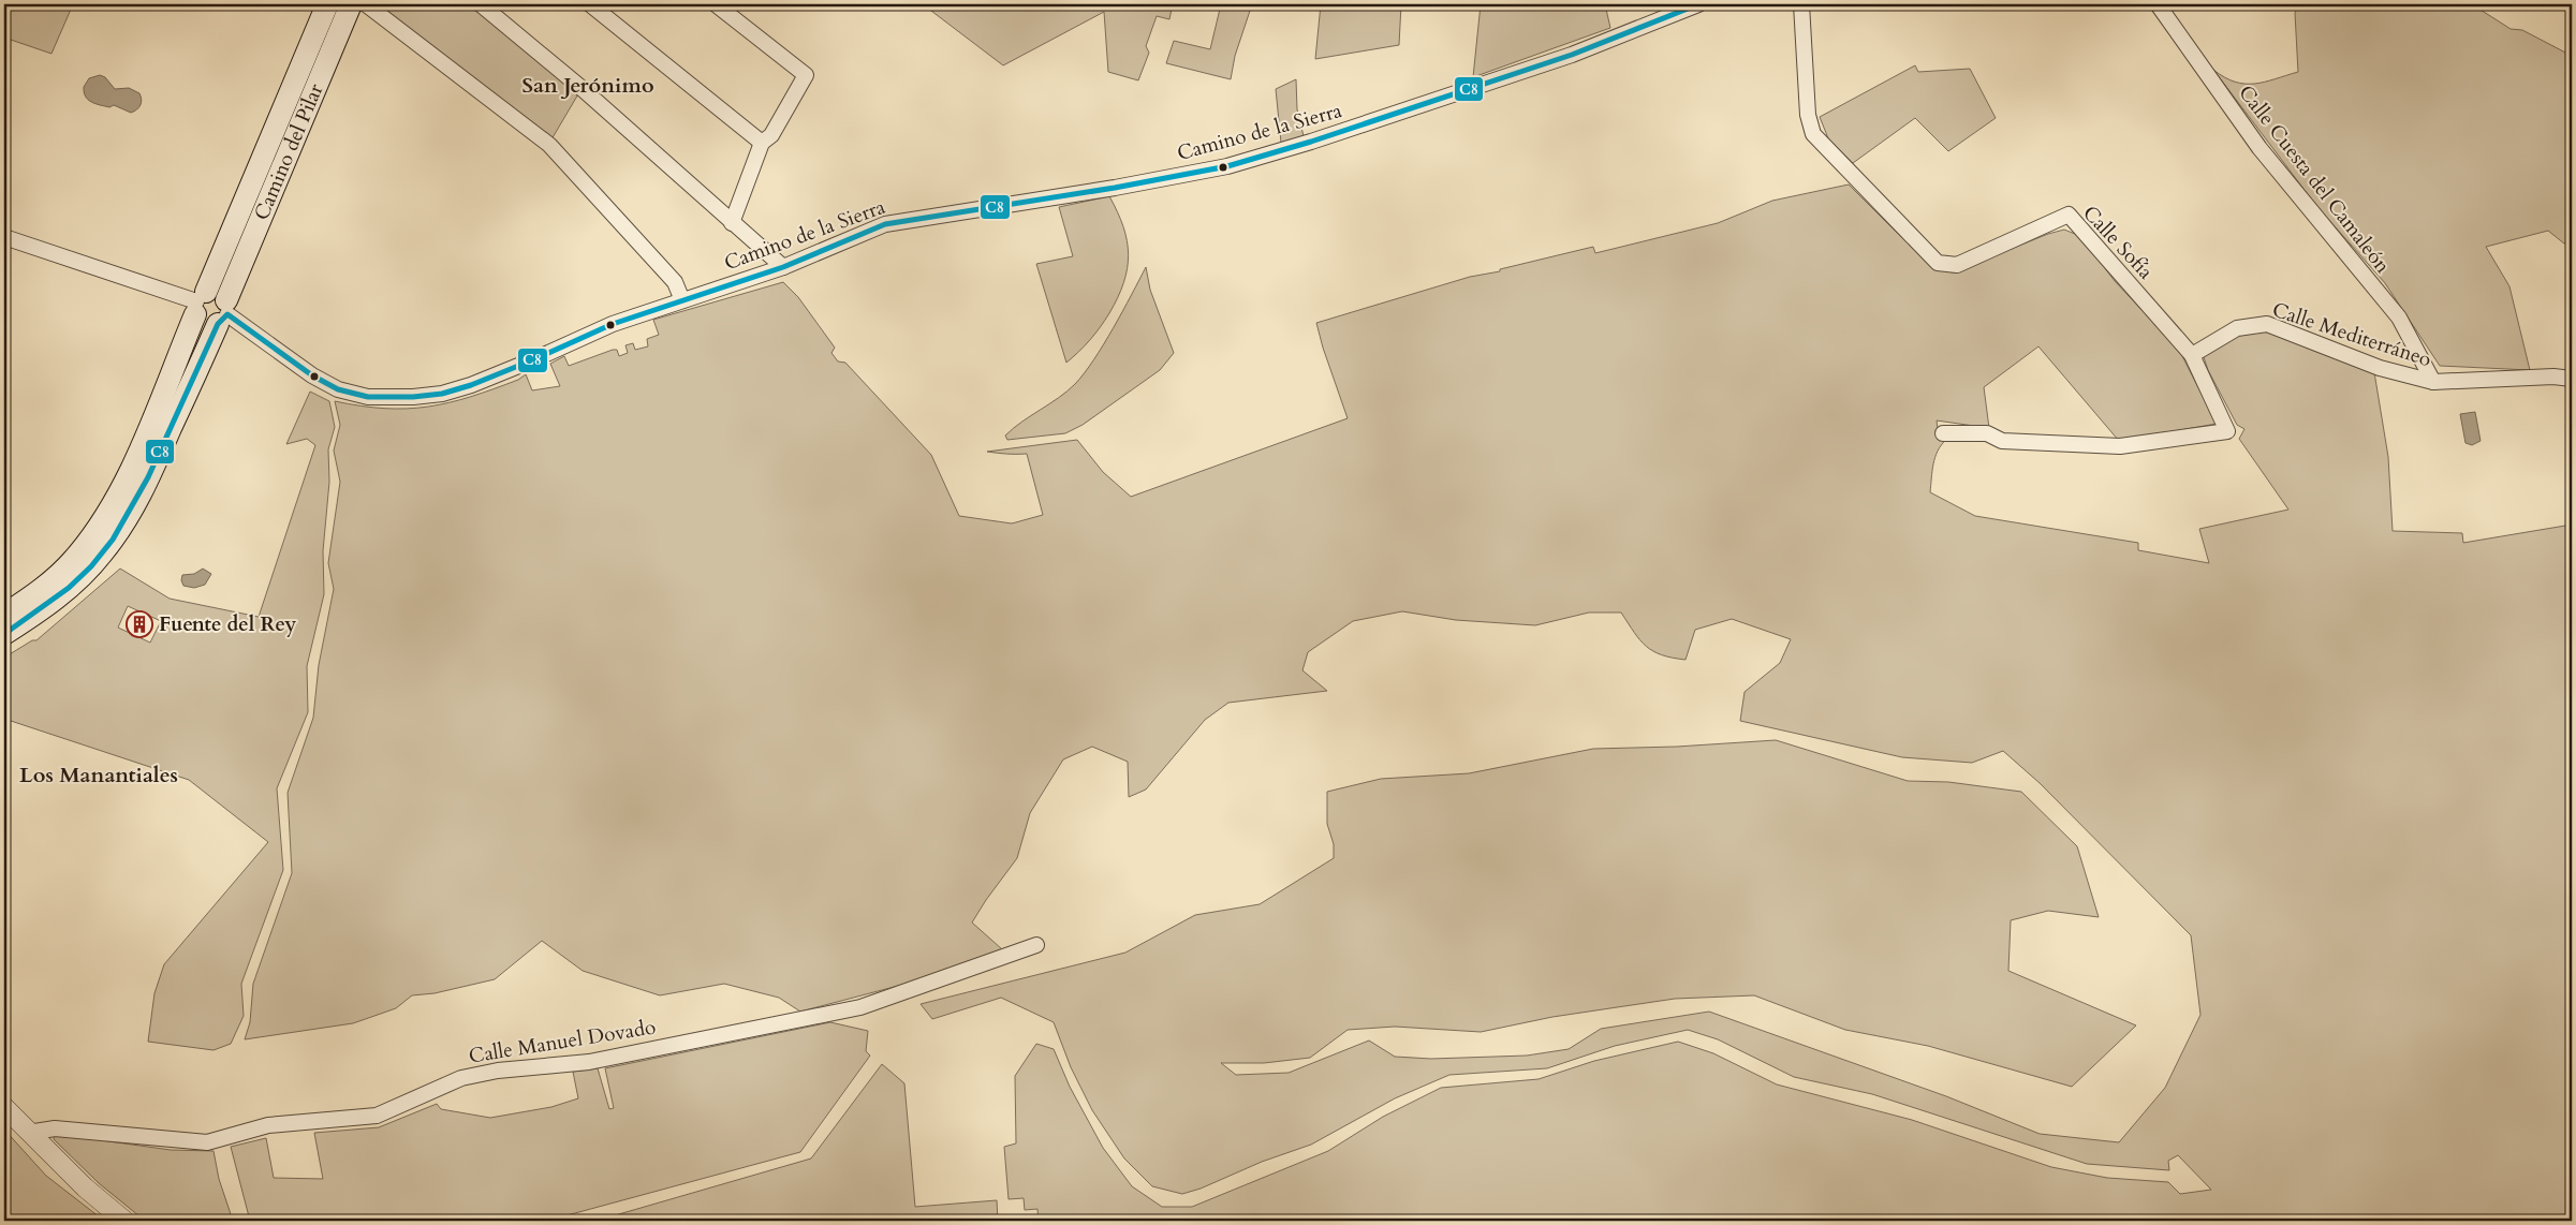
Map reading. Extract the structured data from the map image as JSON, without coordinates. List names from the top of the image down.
{
  "streets": {
    "main road": ["Camino del Pilar"],
    "street": [
      "Camino de la Sierra",
      "Calle Cuesta del Camaleón",
      "Calle Sofía",
      "Calle Mediterráneo",
      "Calle Manuel Dovado"
    ]
  },
  "crossings": [
    ["Camino de la Sierra", "Camino del Pilar"],
    ["Calle Cuesta del Camaleón", "Calle Mediterráneo"],
    ["Calle Sofía", "Calle Mediterráneo"]
  ],
  "districts": ["San Jerónimo", "Los Manantiales"],
  "places": {
    "building": ["Fuente del Rey"]
  },
  "lines": ["transit line C8"]
}
